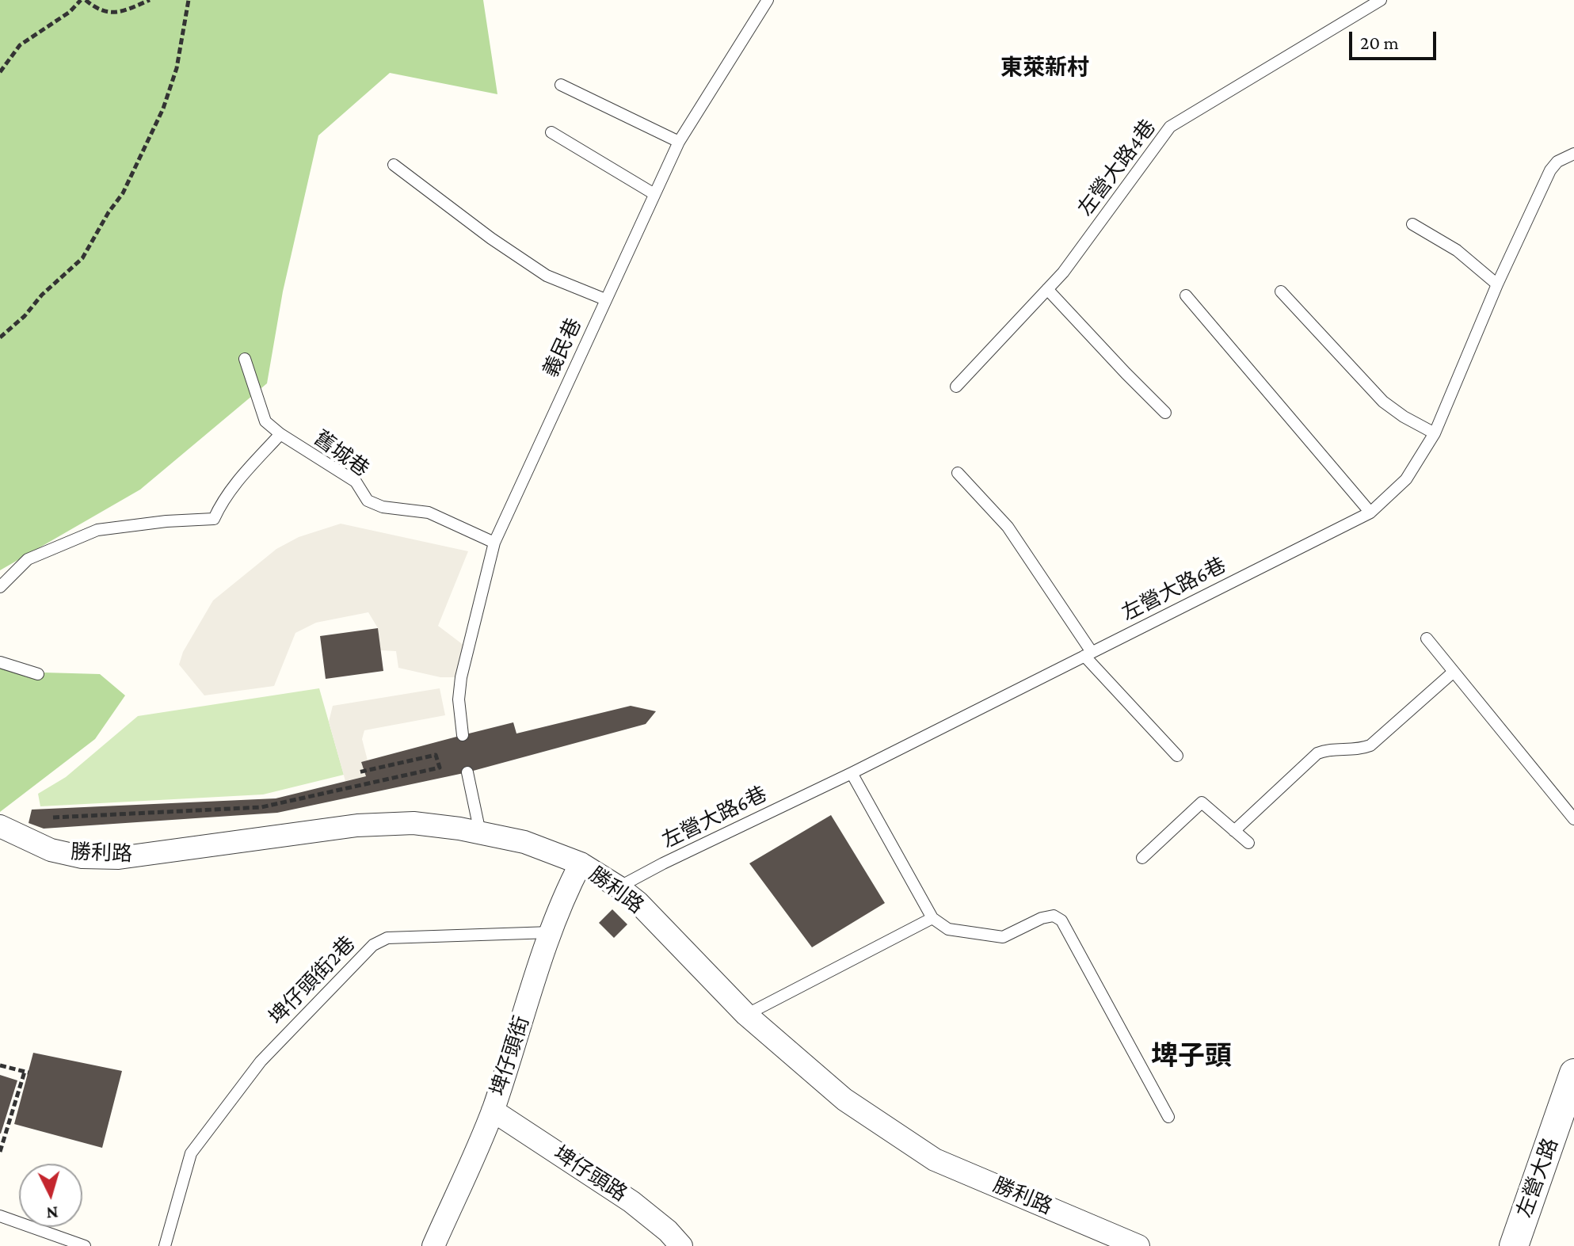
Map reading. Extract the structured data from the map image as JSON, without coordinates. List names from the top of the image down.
{
  "streets": {
    "street": [
      "勝利路",
      "埤仔頭街",
      "埤仔頭路",
      "左營大路"
    ],
    "lane": [
      "左營大路4巷",
      "義民巷",
      "舊城巷",
      "左營大路6巷",
      "埤仔頭街2巷"
    ]
  },
  "crossings": [
    ["義民巷", "舊城巷"],
    ["左營大路6巷", "勝利路"],
    ["勝利路", "埤仔頭街"],
    ["埤仔頭街2巷", "埤仔頭街"],
    ["埤仔頭街", "埤仔頭路"]
  ],
  "districts": ["東萊新村", "埤子頭"],
  "scale_bar": "20 m",
  "north": "bottom"
}
